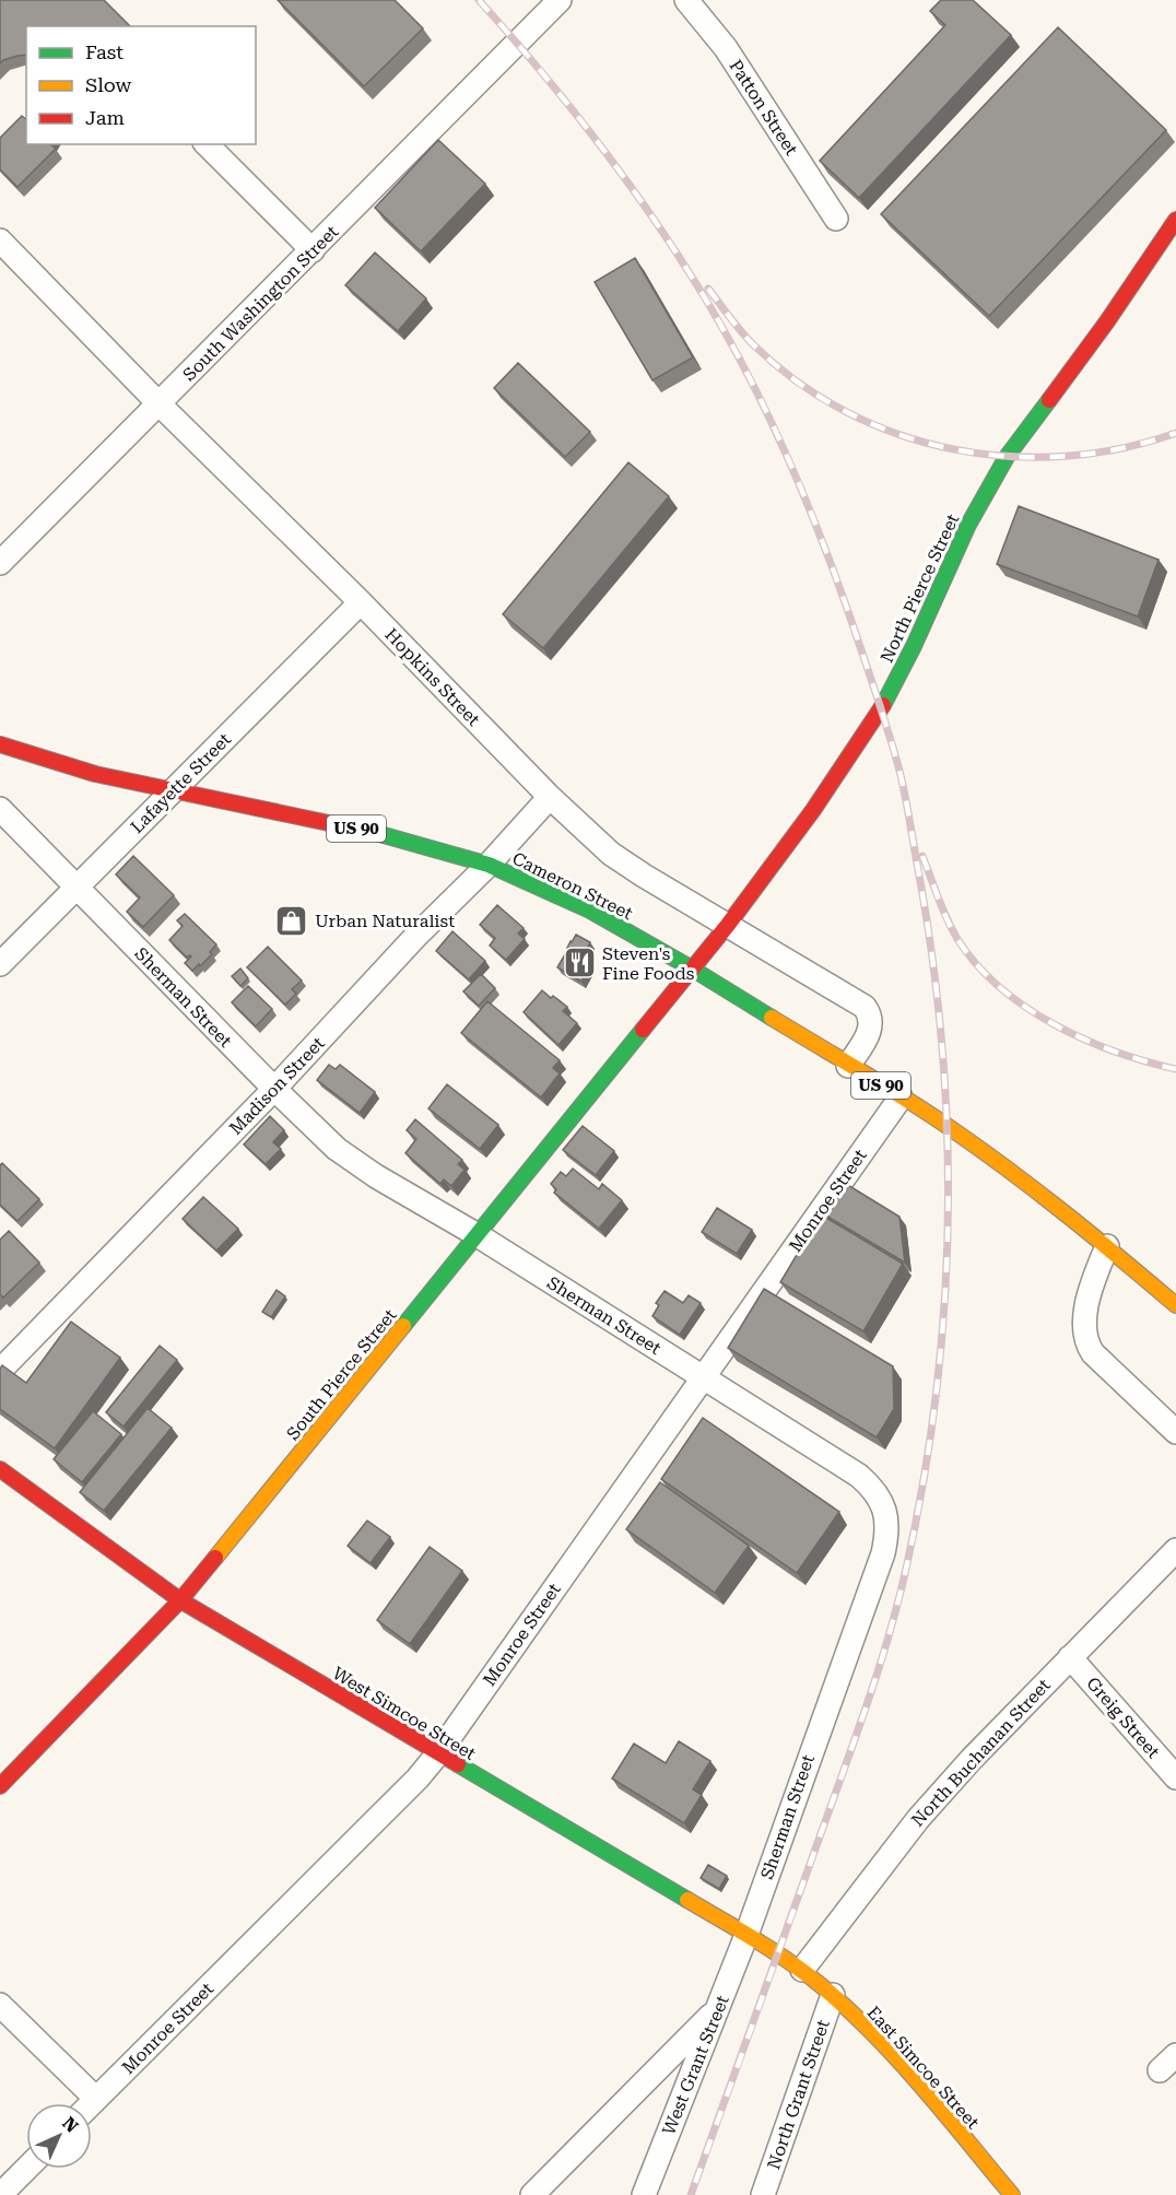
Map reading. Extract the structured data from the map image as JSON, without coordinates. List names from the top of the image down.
{
  "streets": {
    "street": [
      "Patton Street",
      "South Washington Street",
      "North Pierce Street",
      "Hopkins Street",
      "Lafayette Street",
      "US 90",
      "Cameron Street",
      "Sherman Street",
      "Madison Street",
      "Monroe Street",
      "South Pierce Street",
      "West Simcoe Street",
      "Greig Street",
      "North Buchanan Street",
      "West Grant Street",
      "East Simcoe Street",
      "North Grant Street"
    ]
  },
  "crossings": [
    ["South Washington Street", "Hopkins Street"],
    ["North Pierce Street", "Hopkins Street"],
    ["North Pierce Street", "Cameron Street"],
    ["North Pierce Street", "South Pierce Street"],
    ["Hopkins Street", "Lafayette Street"],
    ["Hopkins Street", "Cameron Street"],
    ["Hopkins Street", "Madison Street"],
    ["Lafayette Street", "Cameron Street"],
    ["Lafayette Street", "Sherman Street"],
    ["US 90", "Cameron Street"],
    ["Cameron Street", "Madison Street"],
    ["Cameron Street", "Monroe Street"],
    ["Cameron Street", "South Pierce Street"],
    ["Sherman Street", "Madison Street"],
    ["Sherman Street", "Monroe Street"],
    ["Sherman Street", "South Pierce Street"],
    ["Sherman Street", "West Simcoe Street"],
    ["Sherman Street", "West Grant Street"],
    ["Monroe Street", "West Simcoe Street"],
    ["South Pierce Street", "West Simcoe Street"],
    ["West Simcoe Street", "North Buchanan Street"],
    ["West Simcoe Street", "West Grant Street"],
    ["West Simcoe Street", "East Simcoe Street"],
    ["Greig Street", "North Buchanan Street"],
    ["North Buchanan Street", "East Simcoe Street"],
    ["East Simcoe Street", "North Grant Street"]
  ],
  "places": {
    "shop": ["Urban Naturalist"],
    "restaurant": ["Steven's Fine Foods"]
  },
  "legend": ["Fast", "Slow", "Jam"],
  "north": "top right"
}
